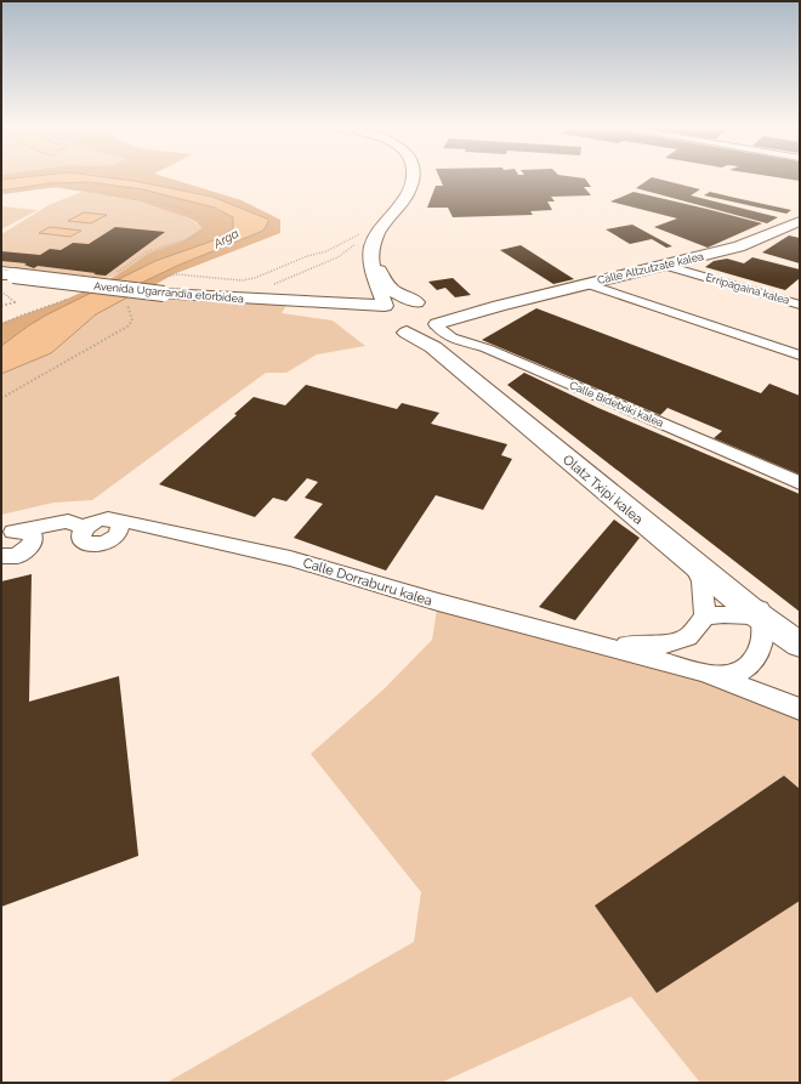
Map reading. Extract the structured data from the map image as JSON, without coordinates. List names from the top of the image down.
{
  "streets": {
    "street": [
      "Calle Altzutzate kalea",
      "Erripagaina kalea",
      "Avenida Ugarrandia etorbidea",
      "Calle Bidetxiki kalea",
      "Olatz Txipi kalea",
      "Calle Dorraburu kalea"
    ]
  },
  "crossings": [
    ["Calle Altzutzate kalea", "Erripagaina kalea"],
    ["Calle Altzutzate kalea", "Avenida Ugarrandia etorbidea"],
    ["Calle Altzutzate kalea", "Calle Bidetxiki kalea"],
    ["Calle Altzutzate kalea", "Olatz Txipi kalea"],
    ["Calle Bidetxiki kalea", "Olatz Txipi kalea"],
    ["Olatz Txipi kalea", "Calle Dorraburu kalea"]
  ],
  "water": ["Arga"]
}
